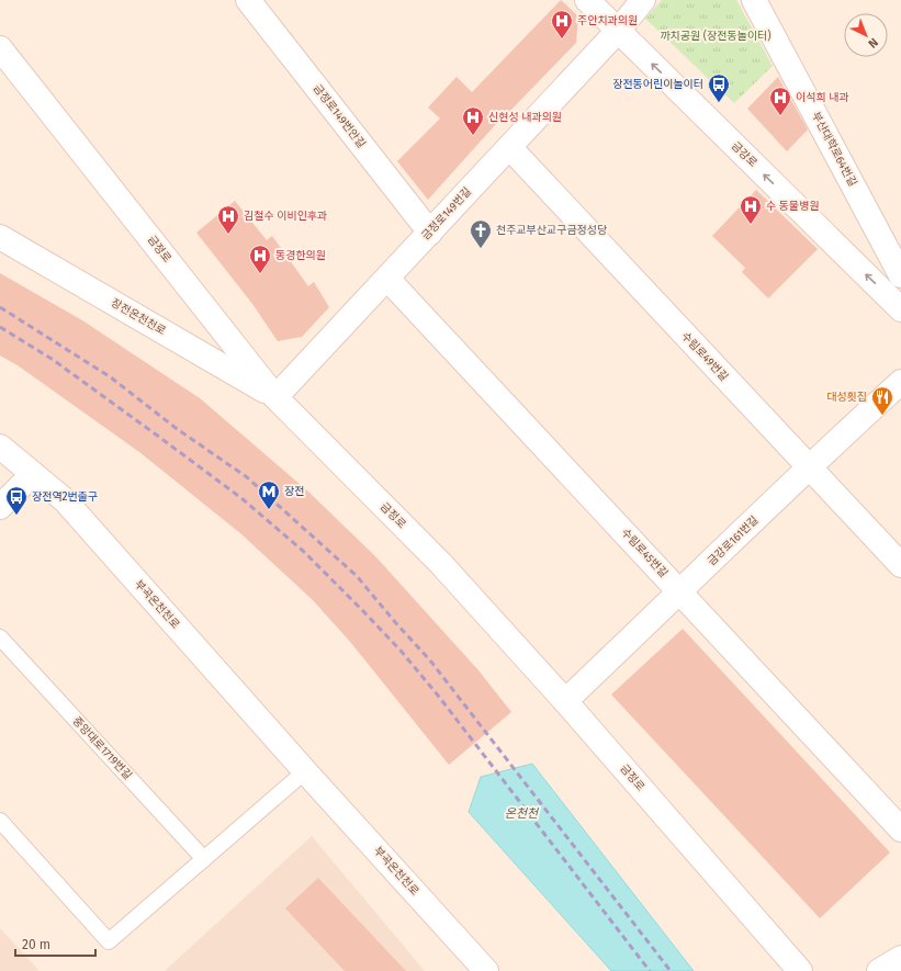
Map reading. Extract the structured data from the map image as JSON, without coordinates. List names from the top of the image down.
{
  "streets": {
    "street": [
      "금정로149번안길",
      "부산대학로64번길",
      "금강로",
      "금정로149번길",
      "금정로",
      "장전온천천로",
      "수림로49번길",
      "금강로161번길",
      "수림로45번길",
      "부곡온천천로"
    ],
    "lane": ["중앙대로1719번길"]
  },
  "crossings": [
    ["금정로149번안길", "금정로149번길"],
    ["금강로", "금정로149번길"],
    ["금정로149번길", "금정로"],
    ["금정로149번길", "장전온천천로"],
    ["금정로149번길", "수림로49번길"],
    ["금정로149번길", "수림로45번길"],
    ["금정로", "장전온천천로"],
    ["금정로", "금강로161번길"],
    ["수림로49번길", "금강로161번길"],
    ["금강로161번길", "수림로45번길"]
  ],
  "one_way": ["금강로"],
  "water": ["온천천"],
  "parks": ["까치공원 (장전동놀이터)"],
  "places": {
    "hospital": [
      "주안치과의원",
      "이석희 내과",
      "신현성 내과의원",
      "수 동물병원",
      "김철수 이비인후과",
      "동경한의원"
    ],
    "bus stop": ["장전동어린이놀이터", "장전역2번출구"],
    "church": ["천주교부산교구금정성당"],
    "restaurant": ["대성횟집"],
    "metro station": ["장전"]
  },
  "scale_bar": "20 m",
  "north": "bottom right"
}
